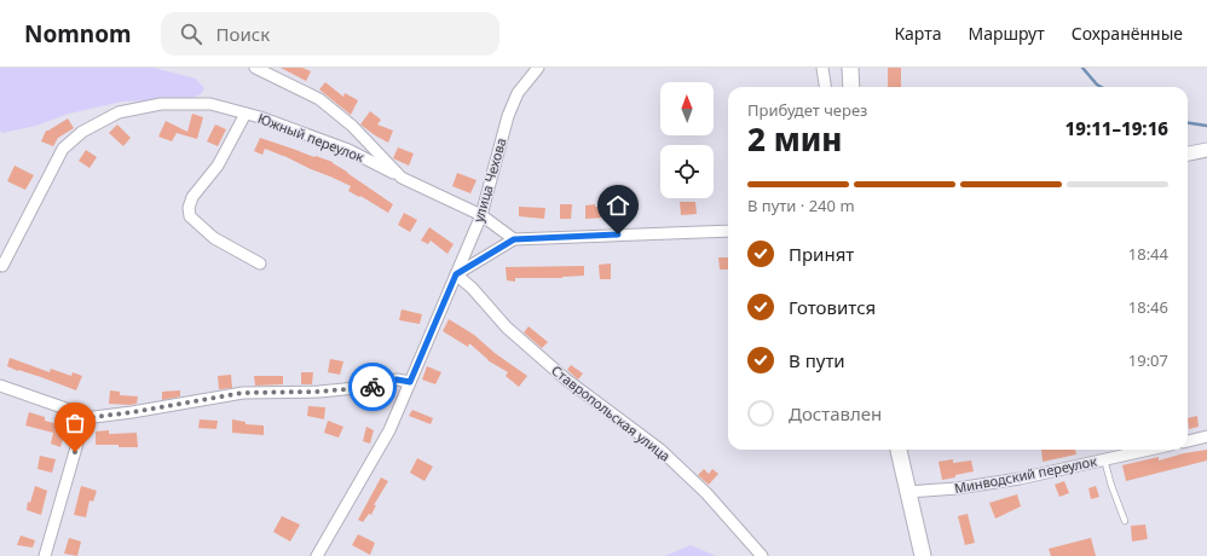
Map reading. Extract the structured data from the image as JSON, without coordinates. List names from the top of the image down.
{
  "streets": {
    "street": [
      "Южный переулок",
      "улица Чехова",
      "Ставропольская улица",
      "Минводский переулок"
    ]
  },
  "crossings": [
    ["Южный переулок", "улица Чехова"],
    ["улица Чехова", "Ставропольская улица"]
  ],
  "north": "top",
  "page": {
    "header": "Nomnom",
    "search": "Поиск",
    "nav": ["Карта", "Маршрут", "Сохранённые"],
    "heading": ["2 мин", "Прибудет через", "19:11–19:16"],
    "bar": "В пути · 240 m",
    "list": [
      ["Принят", "18:44"],
      ["Готовится", "18:46"],
      ["В пути", "19:07"],
      "Доставлен"
    ]
  }
}
